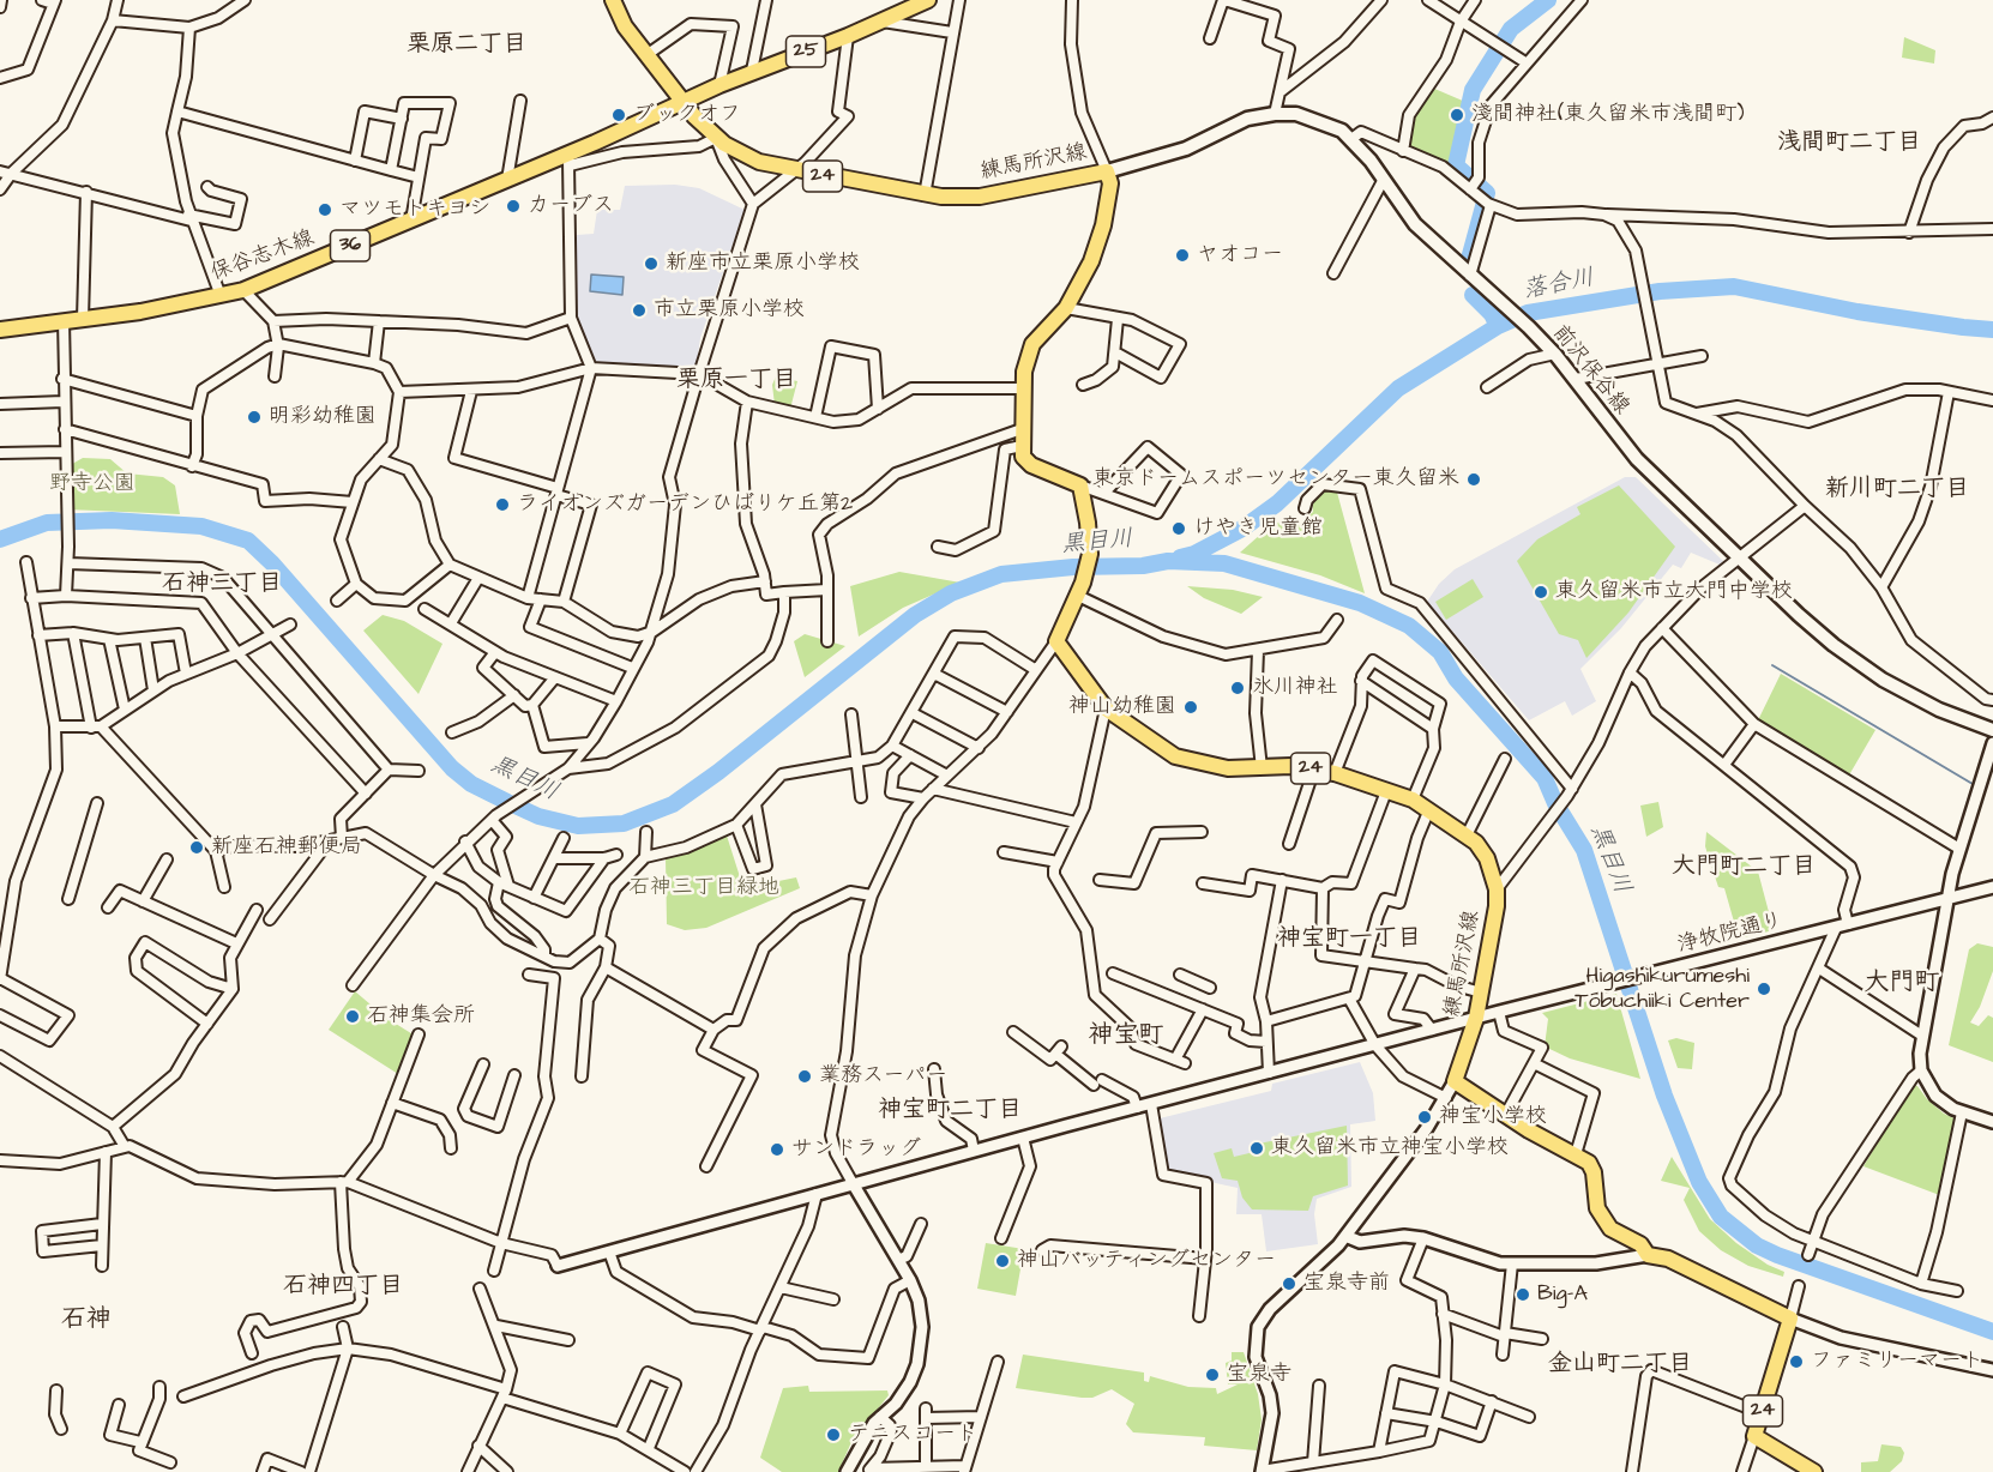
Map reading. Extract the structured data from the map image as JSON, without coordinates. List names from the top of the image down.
{
  "streets": {
    "main road": [
      "25",
      "練馬所沢線",
      "24",
      "36",
      "保谷志木線",
      "前沢保谷線"
    ],
    "street": ["浄牧院通り"]
  },
  "crossings": [
    ["25", "練馬所沢線"],
    ["25", "保谷志木線"],
    ["練馬所沢線", "保谷志木線"],
    ["練馬所沢線", "前沢保谷線"],
    ["練馬所沢線", "浄牧院通り"]
  ],
  "districts": [
    "栗原二丁目",
    "浅間町二丁目",
    "栗原一丁目",
    "新川町二丁目",
    "石神三丁目",
    "大門町二丁目",
    "神宝町一丁目",
    "大門町",
    "神宝町",
    "神宝町二丁目",
    "石神四丁目",
    "石神",
    "金山町二丁目"
  ],
  "water": ["落合川", "黒目川"],
  "parks": ["野寺公園", "石神三丁目緑地"],
  "places": [
    "ブックオフ",
    "淺間神社(東久留米市浅間町)",
    "カーブス",
    "マツモトキヨシ",
    "ヤオコー",
    "新座市立栗原小学校",
    "市立栗原小学校",
    "明彩幼稚園",
    "東京ドームスポーツセンター東久留米",
    "ライオンズガーデンひばりケ丘第2",
    "けやき児童館",
    "東久留米市立大門中学校",
    "氷川神社",
    "神山幼稚園",
    "新座石神郵便局",
    "Higashikurumeshi Tobuchiiki Center",
    "石神集会所",
    "業務スーパー",
    "神宝小学校",
    "東久留米市立神宝小学校",
    "サンドラッグ",
    "神山バッティングセンター",
    "宝泉寺前",
    "Big-A",
    "ファミリーマート",
    "宝泉寺",
    "テニスコート"
  ]
}
